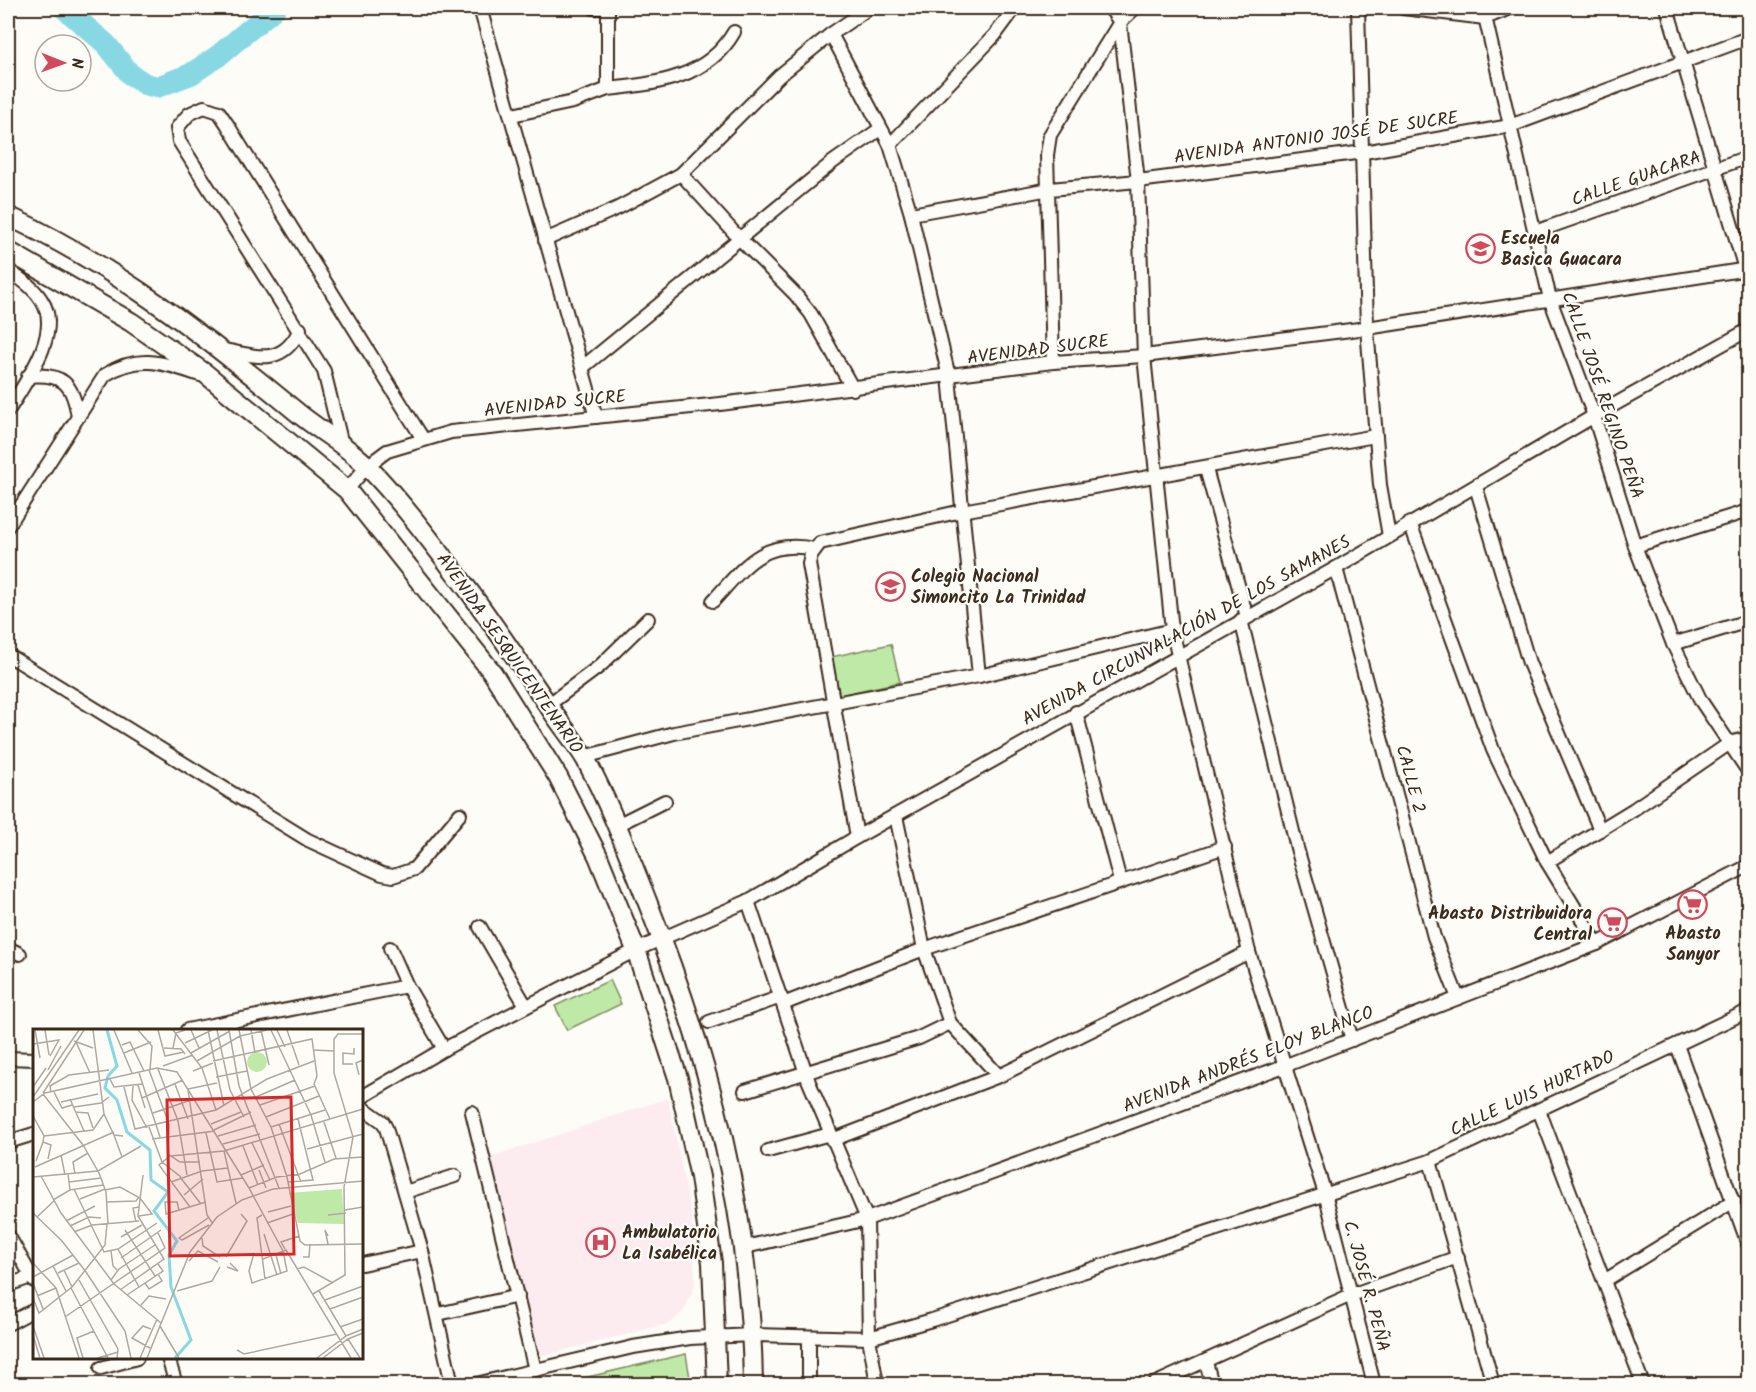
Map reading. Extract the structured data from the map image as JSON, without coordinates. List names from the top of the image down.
{
  "streets": {
    "main road": ["AVENIDA SESQUICENTENARIO"],
    "street": [
      "AVENIDA ANTONIO JOSÉ DE SUCRE",
      "CALLE GUACARA",
      "AVENIDAD SUCRE",
      "CALLE JOSÉ REGINO PEÑA",
      "AVENIDA CIRCUNVALACIÓN DE LOS SAMANES",
      "CALLE 2",
      "AVENIDA ANDRÉS ELOY BLANCO",
      "CALLE LUIS HURTADO",
      "C. JOSÉ R. PEÑA"
    ]
  },
  "crossings": [
    ["AVENIDA ANTONIO JOSÉ DE SUCRE", "CALLE JOSÉ REGINO PEÑA"],
    ["AVENIDA ANTONIO JOSÉ DE SUCRE", "C. JOSÉ R. PEÑA"],
    ["CALLE GUACARA", "CALLE JOSÉ REGINO PEÑA"],
    ["AVENIDAD SUCRE", "CALLE JOSÉ REGINO PEÑA"],
    ["AVENIDAD SUCRE", "AVENIDA SESQUICENTENARIO"],
    ["AVENIDAD SUCRE", "C. JOSÉ R. PEÑA"],
    ["CALLE JOSÉ REGINO PEÑA", "AVENIDA CIRCUNVALACIÓN DE LOS SAMANES"],
    ["AVENIDA CIRCUNVALACIÓN DE LOS SAMANES", "AVENIDA SESQUICENTENARIO"],
    ["AVENIDA CIRCUNVALACIÓN DE LOS SAMANES", "CALLE 2"],
    ["AVENIDA CIRCUNVALACIÓN DE LOS SAMANES", "C. JOSÉ R. PEÑA"],
    ["AVENIDA SESQUICENTENARIO", "AVENIDA ANDRÉS ELOY BLANCO"],
    ["AVENIDA SESQUICENTENARIO", "CALLE LUIS HURTADO"],
    ["CALLE 2", "AVENIDA ANDRÉS ELOY BLANCO"],
    ["AVENIDA ANDRÉS ELOY BLANCO", "C. JOSÉ R. PEÑA"],
    ["CALLE LUIS HURTADO", "C. JOSÉ R. PEÑA"]
  ],
  "places": {
    "school or university": ["Escuela Basica Guacara", "Colegio Nacional Simoncito La Trinidad"],
    "supermarket": ["Abasto Sanyor", "Abasto Distribuidora Central"],
    "hospital": ["Ambulatorio La Isabélica"]
  },
  "north": "right"
}
